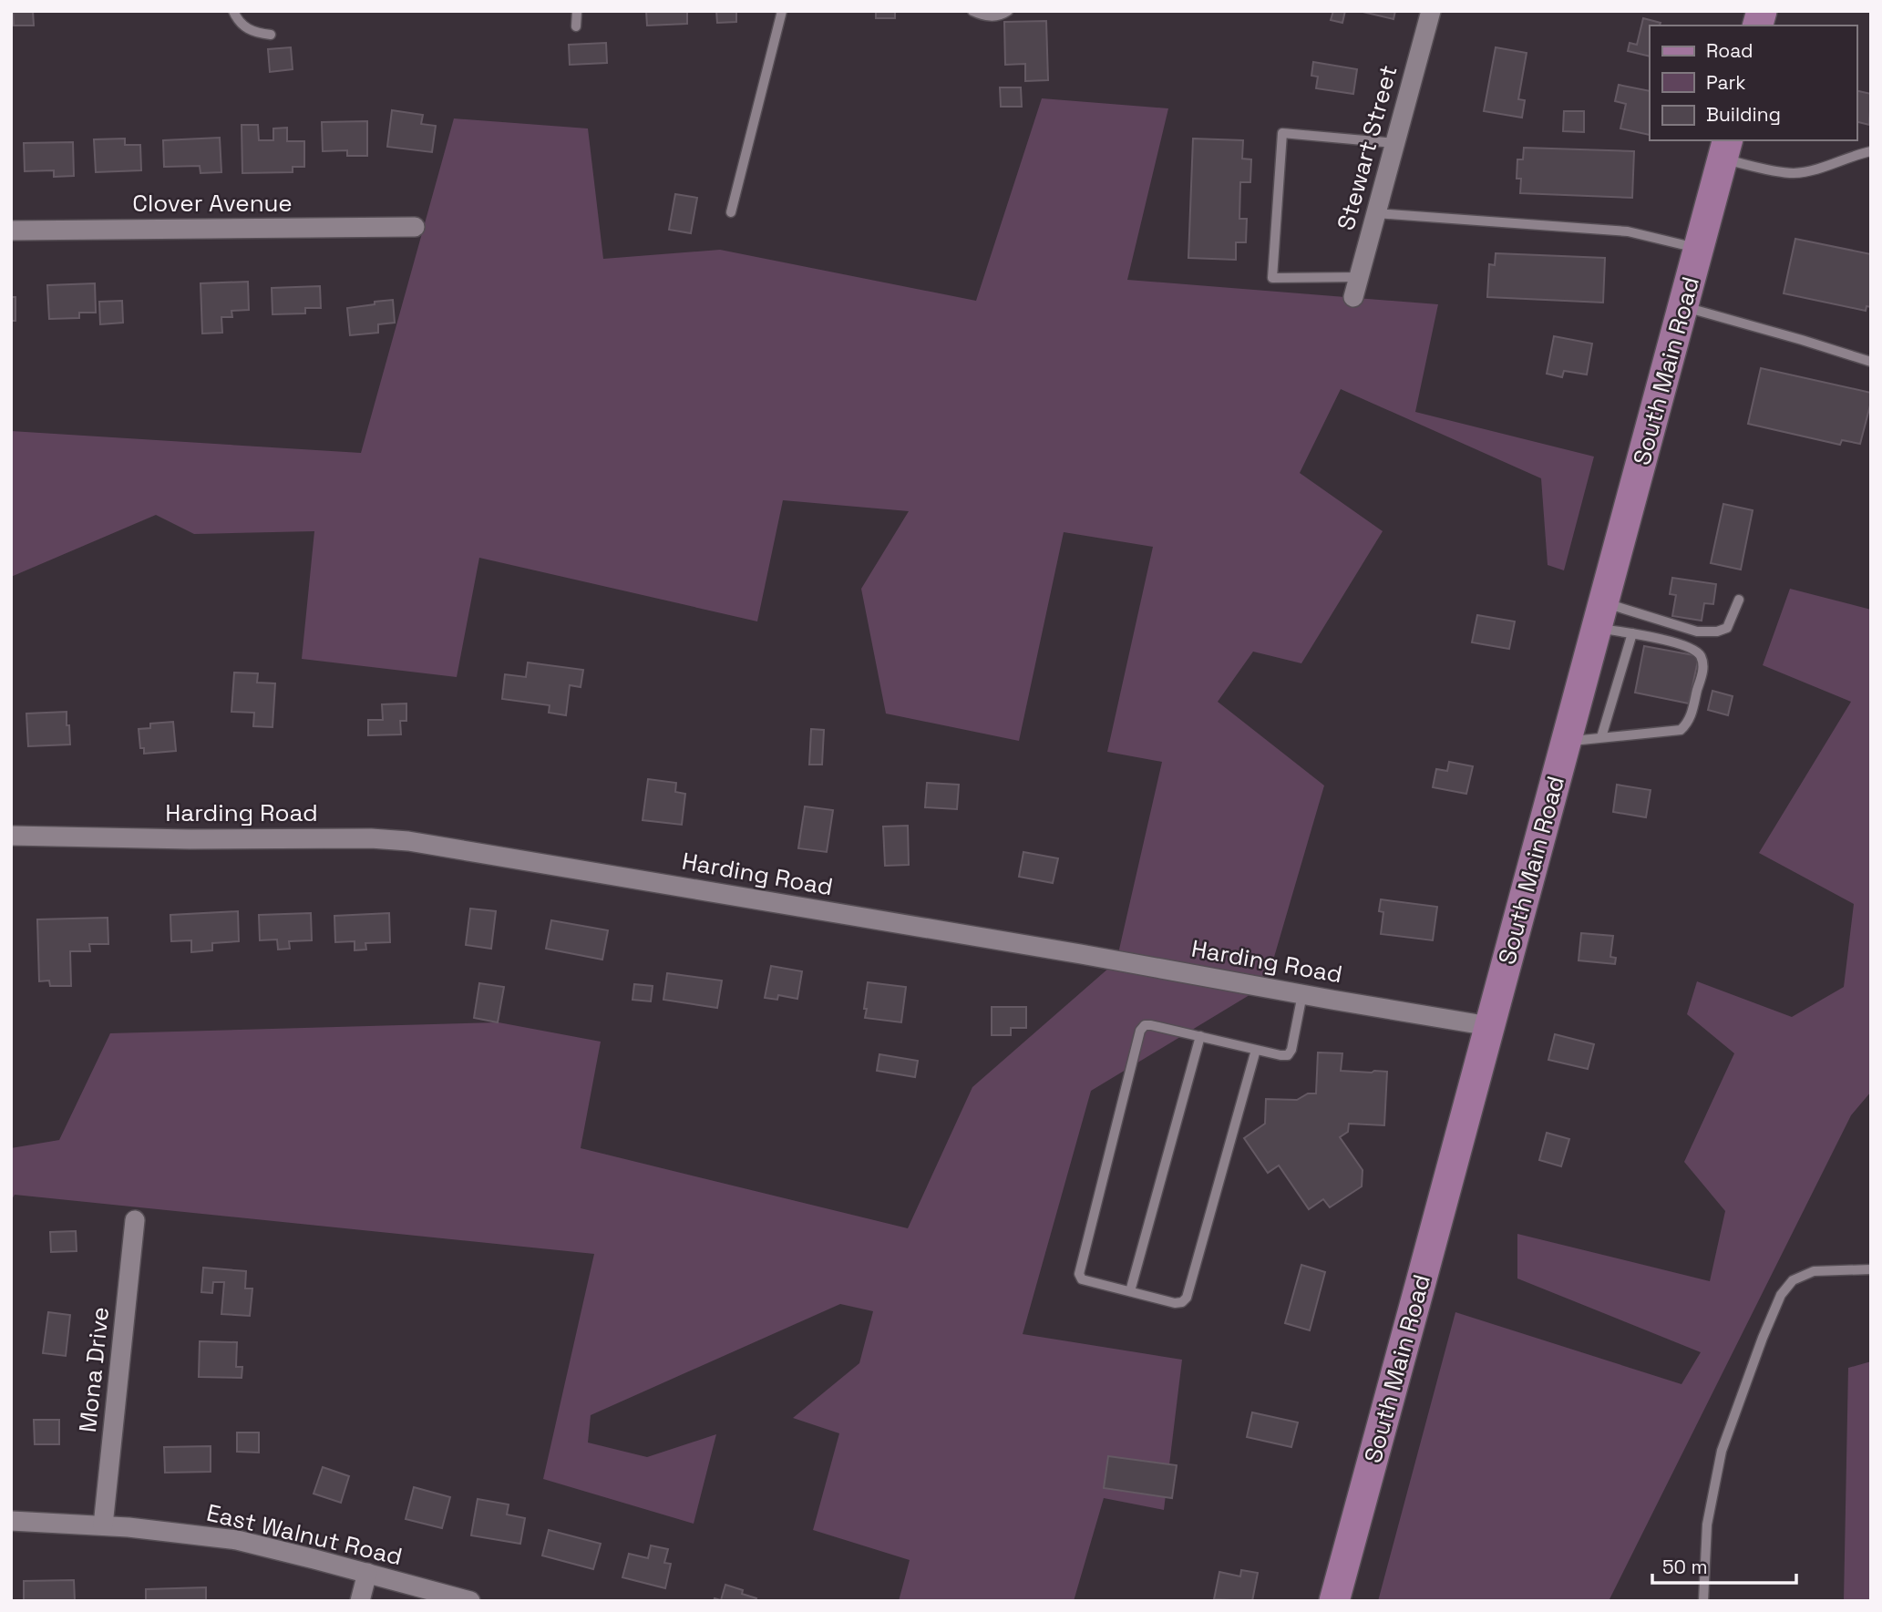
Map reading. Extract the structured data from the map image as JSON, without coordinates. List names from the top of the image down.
{
  "streets": {
    "main road": ["South Main Road"],
    "street": [
      "Stewart Street",
      "Clover Avenue",
      "Harding Road",
      "Mona Drive",
      "East Walnut Road"
    ]
  },
  "crossings": [
    ["South Main Road", "Harding Road"],
    ["Mona Drive", "East Walnut Road"]
  ],
  "legend": ["Road", "Park", "Building"],
  "scale_bar": "50 m"
}
